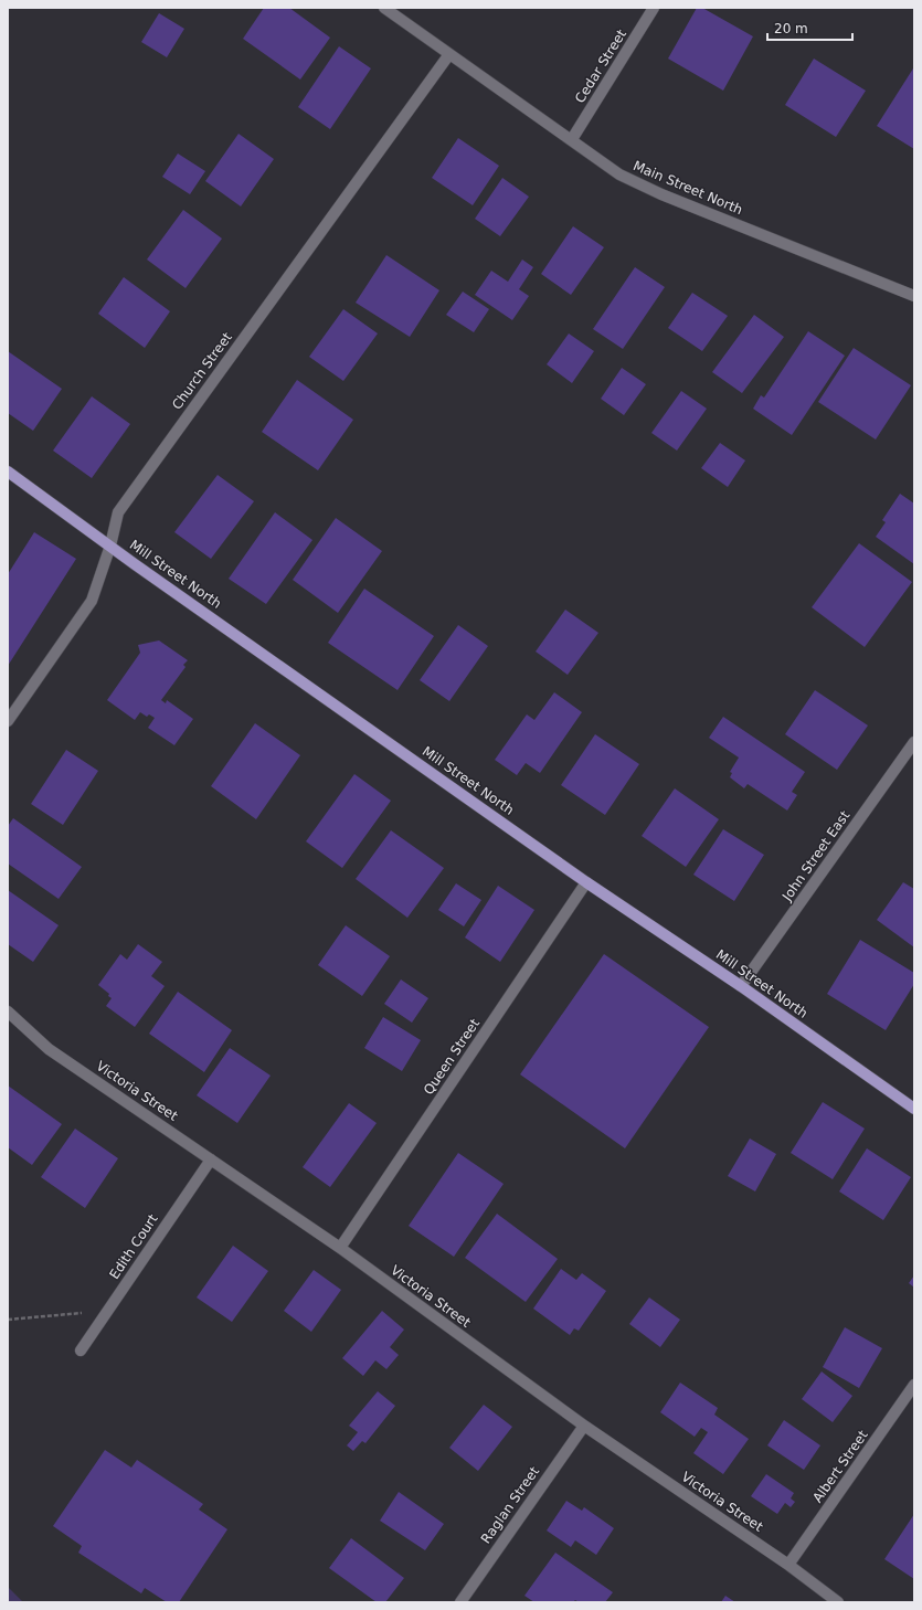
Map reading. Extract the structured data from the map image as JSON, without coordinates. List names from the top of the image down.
{
  "streets": {
    "main road": ["Mill Street North"],
    "street": [
      "Cedar Street",
      "Main Street North",
      "Church Street",
      "John Street East",
      "Queen Street",
      "Victoria Street",
      "Edith Court",
      "Albert Street",
      "Raglan Street"
    ]
  },
  "crossings": [
    ["Cedar Street", "Main Street North"],
    ["Main Street North", "Church Street"],
    ["Church Street", "Mill Street North"],
    ["Mill Street North", "John Street East"],
    ["Mill Street North", "Queen Street"],
    ["Queen Street", "Victoria Street"],
    ["Victoria Street", "Edith Court"],
    ["Victoria Street", "Albert Street"],
    ["Victoria Street", "Raglan Street"]
  ],
  "scale_bar": "20 m"
}
